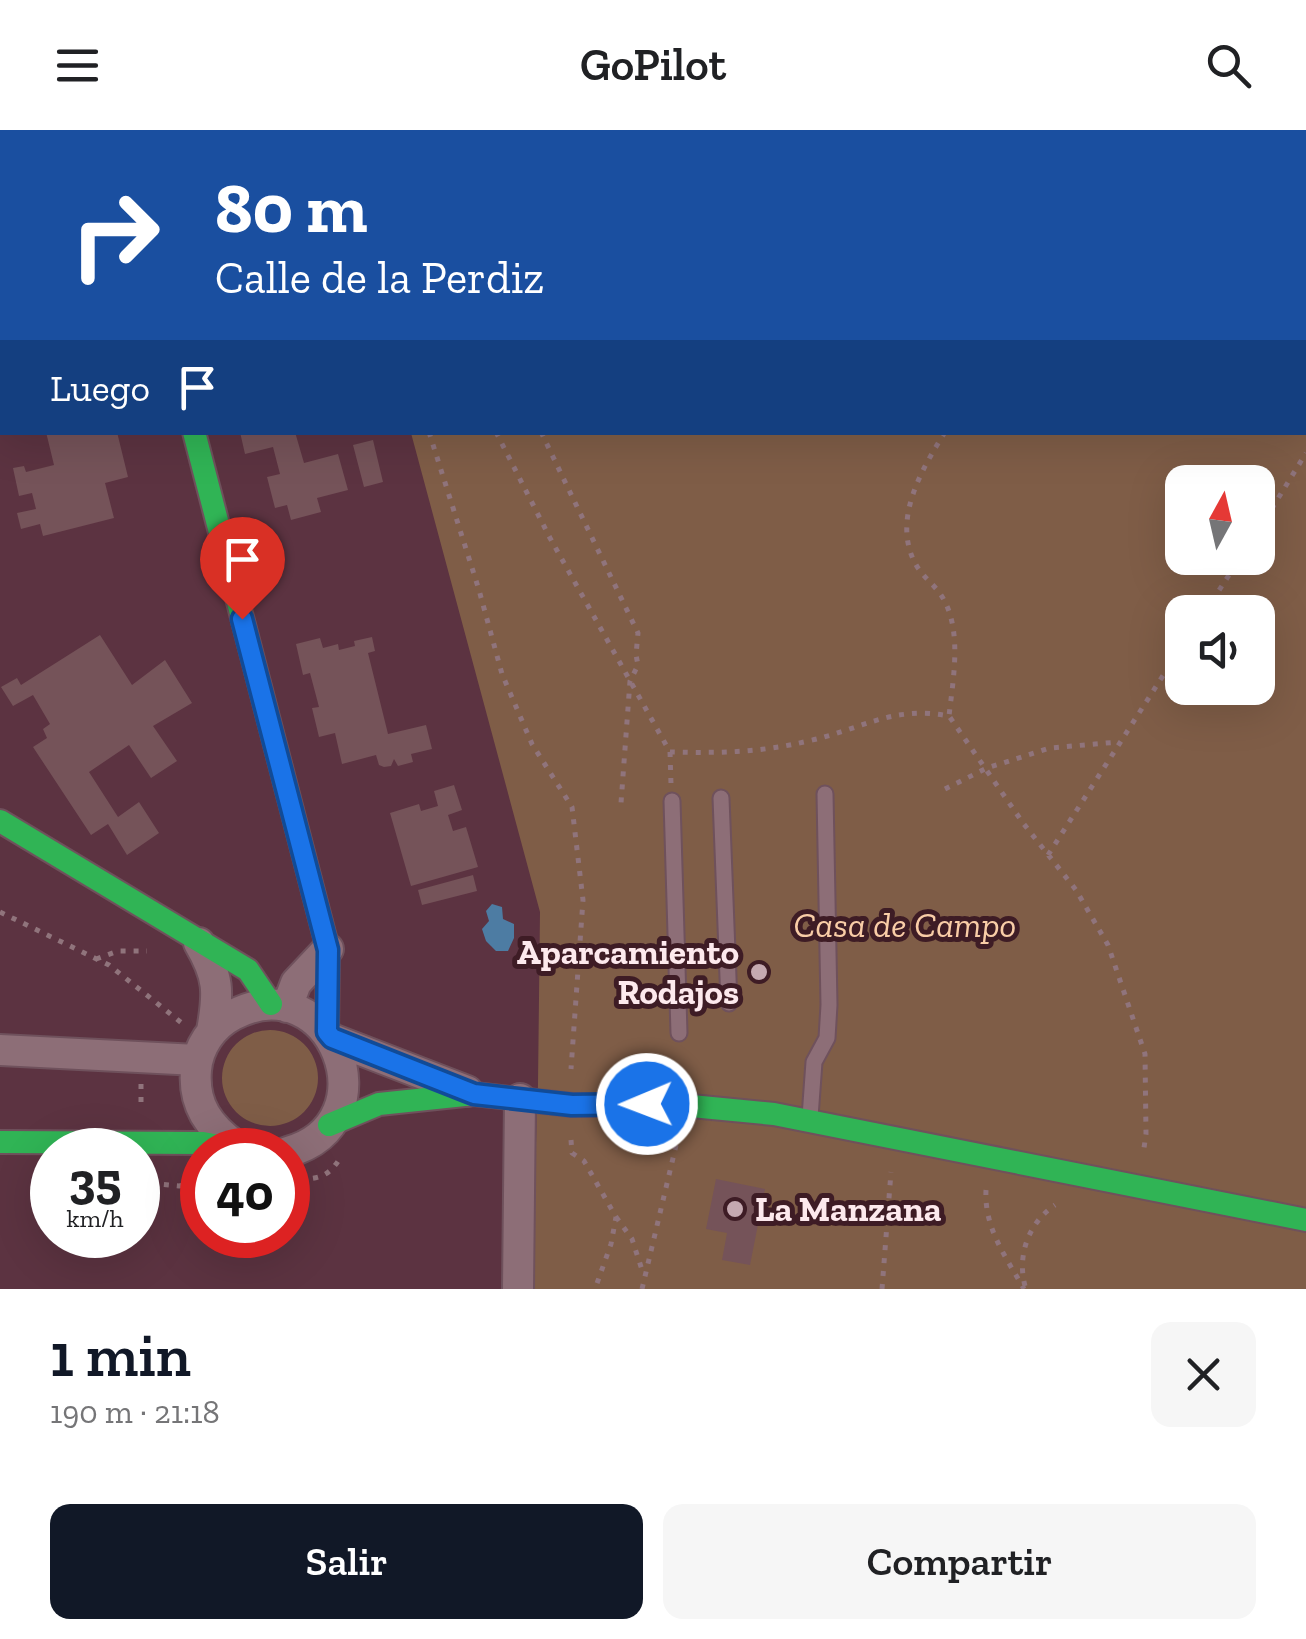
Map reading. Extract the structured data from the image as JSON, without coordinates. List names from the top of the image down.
{
  "parks": ["Casa de Campo"],
  "places": ["Aparcamiento Rodajos", "La Manzana"],
  "north": "top",
  "page": {
    "header": "GoPilot",
    "turn": ["80 m", "Calle de la Perdiz"],
    "then": "Luego",
    "speed": "35 km/h",
    "limit": "40",
    "heading": ["1 min", "190 m · 21:18"],
    "buttons": ["Salir", "Compartir"]
  }
}
